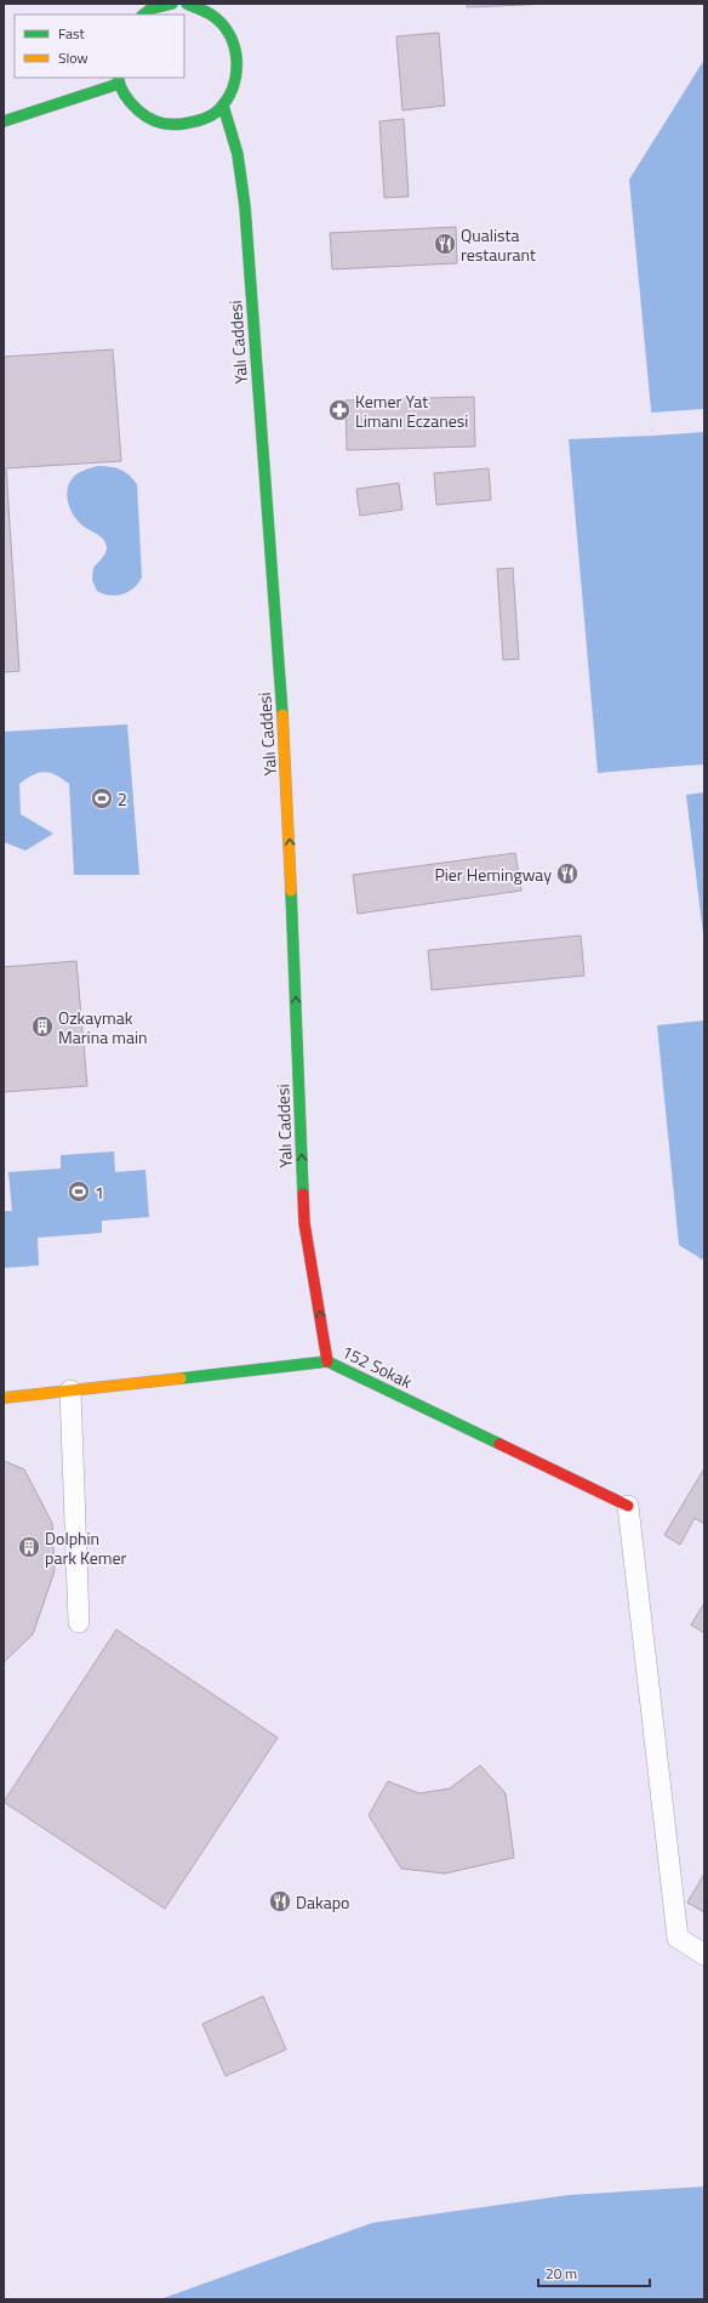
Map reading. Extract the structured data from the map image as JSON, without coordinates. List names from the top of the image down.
{
  "streets": {
    "street": ["Yalı Caddesi", "152 Sokak"]
  },
  "crossings": [
    ["Yalı Caddesi", "152 Sokak"]
  ],
  "one_way": ["Yalı Caddesi"],
  "places": {
    "restaurant": ["Qualista restaurant", "Pier Hemingway", "Dakapo"],
    "pharmacy": ["Kemer Yat Limanı Eczanesi"],
    "sports": ["2", "1"],
    "building": ["Ozkaymak Marina main", "Dolphin park Kemer"]
  },
  "legend": ["Fast", "Slow"],
  "scale_bar": "20 m"
}
